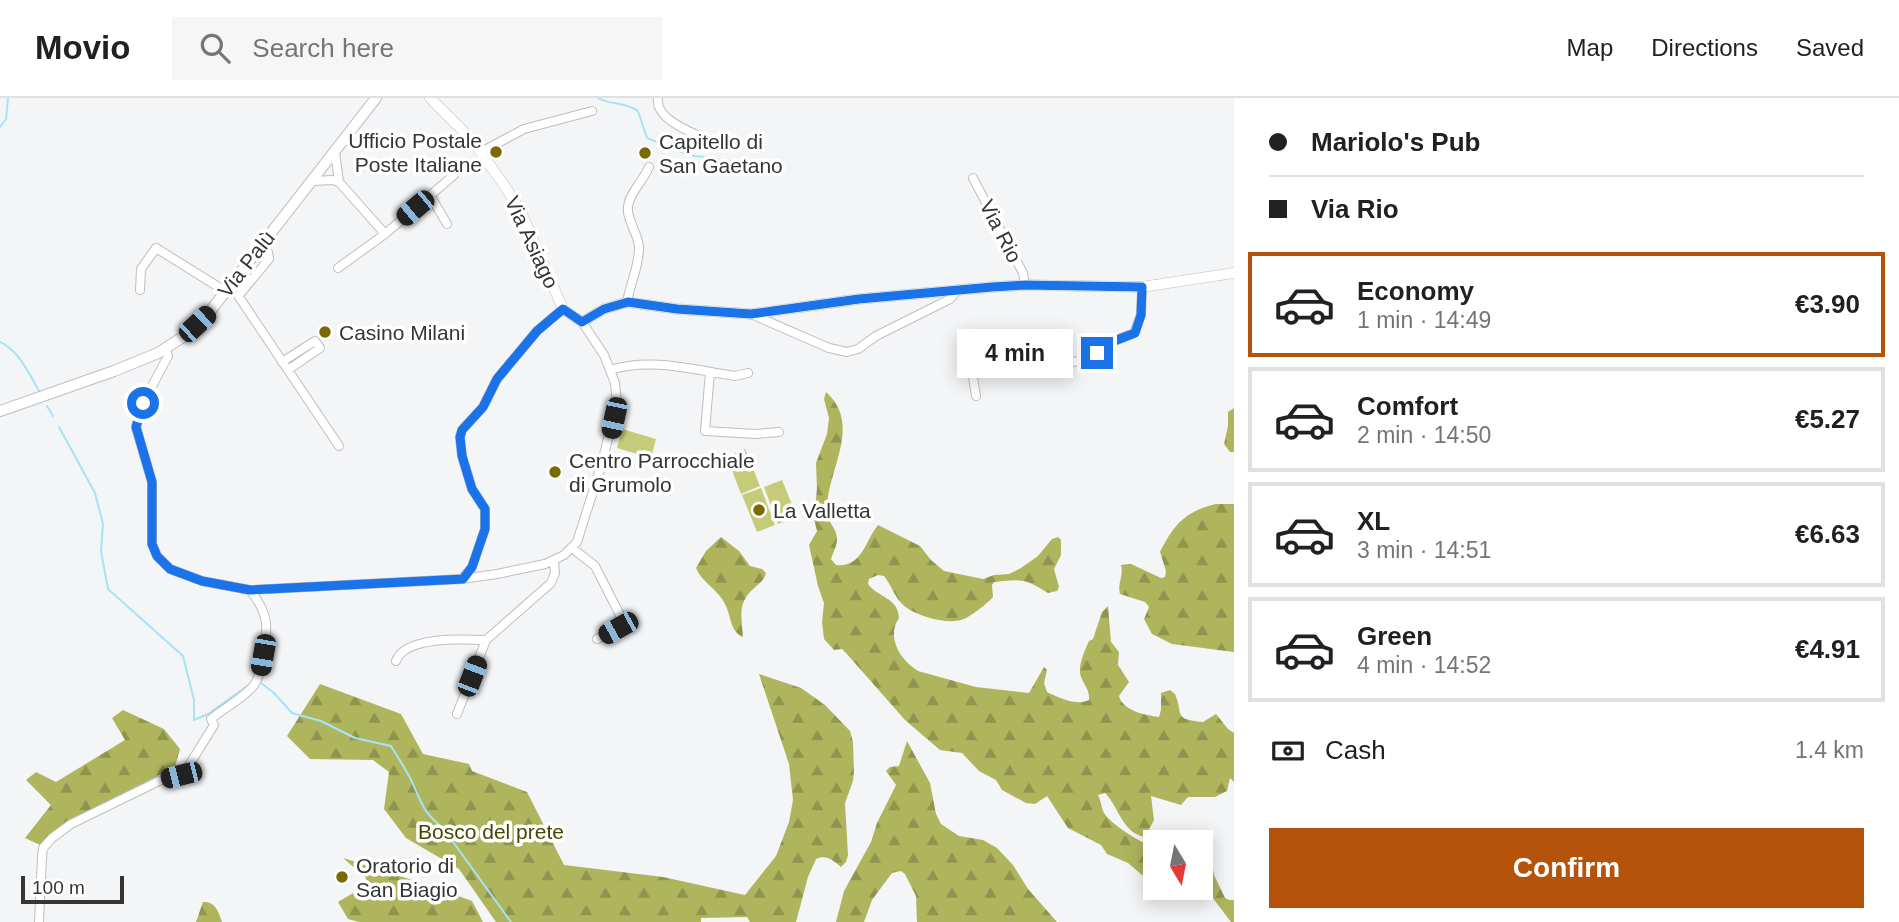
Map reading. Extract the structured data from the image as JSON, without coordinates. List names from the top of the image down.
{
  "streets": {
    "main road": ["Via Palù"],
    "street": ["Via Rio", "Via Asiago"]
  },
  "parks": ["Bosco del prete"],
  "places": [
    "Ufficio Postale Poste Italiane",
    "Capitello di San Gaetano",
    "Casino Milani",
    "Centro Parrocchiale di Grumolo",
    "La Valletta",
    "Oratorio di San Biagio"
  ],
  "scale_bar": "100 m",
  "north": "bottom",
  "page": {
    "header": "Movio",
    "search": "Search here",
    "nav": ["Map", "Directions", "Saved"],
    "banner": ["Mariolo's Pub", "Via Rio"],
    "list": [
      {
        "name": "Economy",
        "note": "1 min · 14:49",
        "value": "€3.90"
      },
      {
        "name": "Comfort",
        "note": "2 min · 14:50",
        "value": "€5.27"
      },
      {
        "name": "XL",
        "note": "3 min · 14:51",
        "value": "€6.63"
      },
      {
        "name": "Green",
        "note": "4 min · 14:52",
        "value": "€4.91"
      }
    ],
    "bubble": "4 min",
    "pay": ["Cash", "1.4 km"],
    "buttons": "Confirm",
    "scale": "100 m"
  }
}
